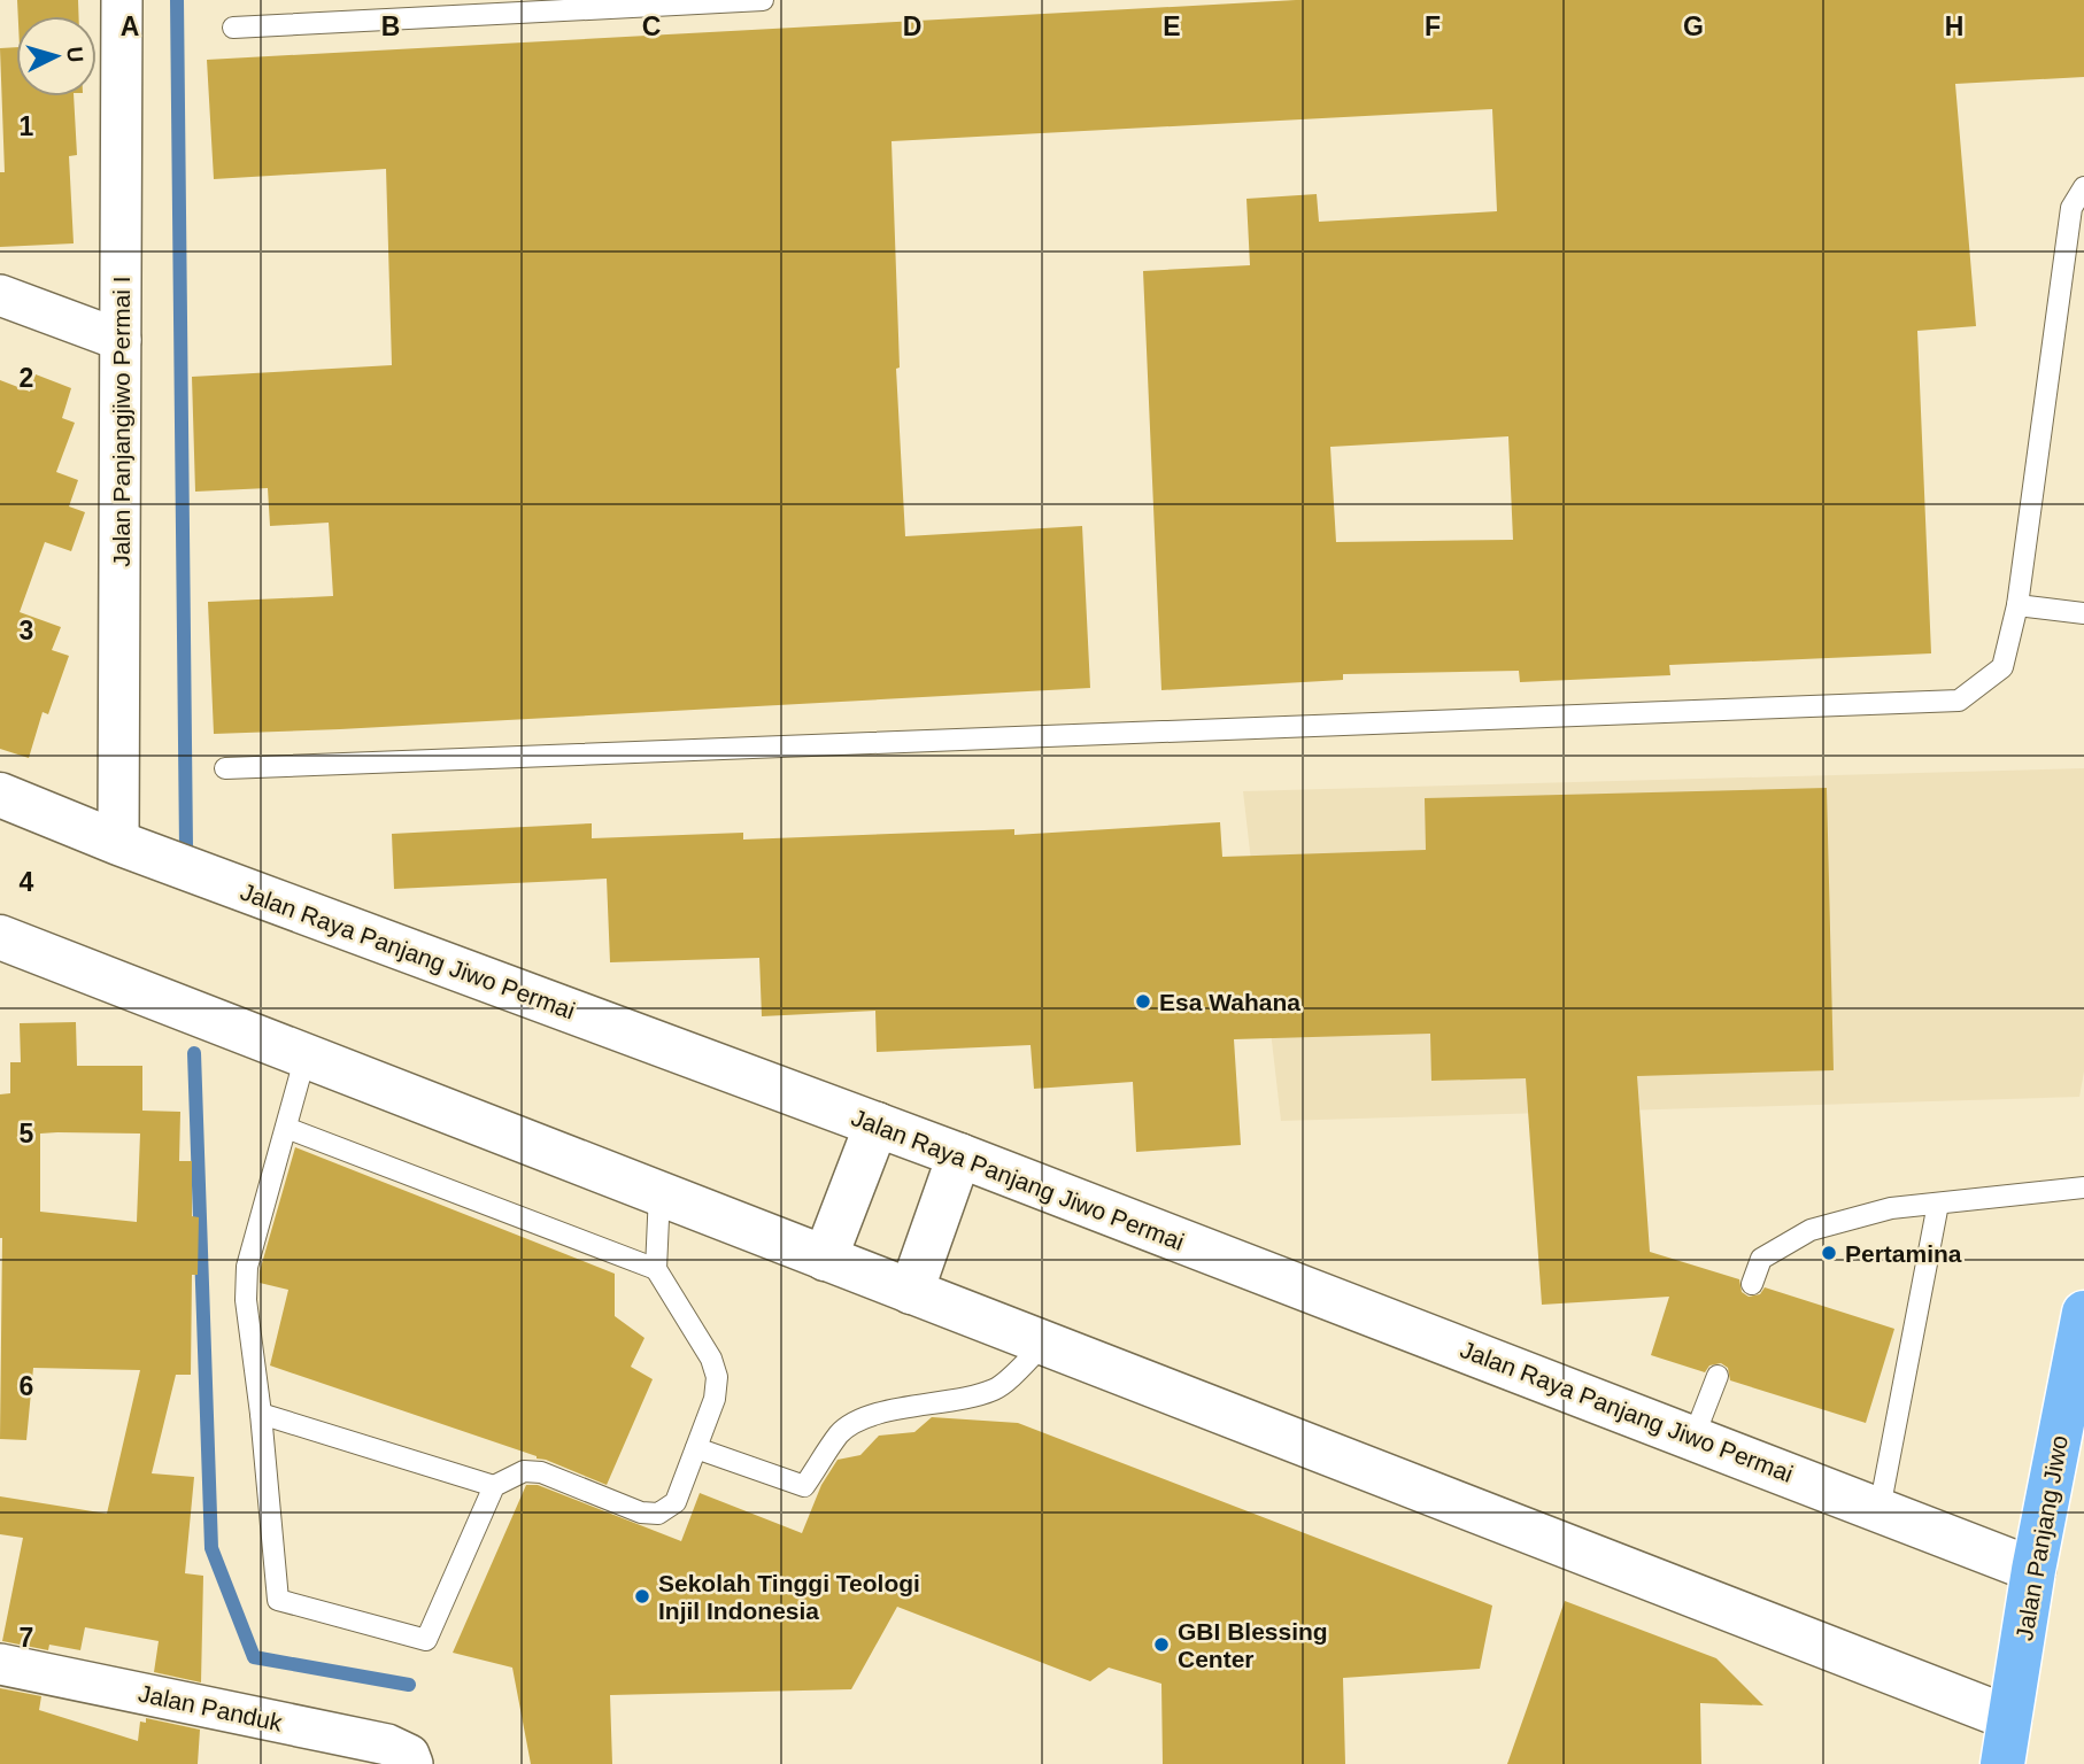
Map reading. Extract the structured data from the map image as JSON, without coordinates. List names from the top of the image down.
{
  "streets": {
    "main road": ["Jalan Panjang Jiwo"],
    "street": ["Jalan Panjangjiwo Permai I", "Jalan Raya Panjang Jiwo Permai", "Jalan Panduk"]
  },
  "crossings": [
    ["Jalan Panjangjiwo Permai I", "Jalan Raya Panjang Jiwo Permai"],
    ["Jalan Raya Panjang Jiwo Permai", "Jalan Panjang Jiwo"]
  ],
  "places": [
    "Esa Wahana",
    "Pertamina",
    "Sekolah Tinggi Teologi Injil Indonesia",
    "GBI Blessing Center"
  ],
  "north": "right",
  "grid": {
    "columns": [
      "A",
      "B",
      "C",
      "D",
      "E",
      "F",
      "G",
      "H"
    ],
    "rows": [
      "1",
      "2",
      "3",
      "4",
      "5",
      "6",
      "7"
    ]
  }
}
